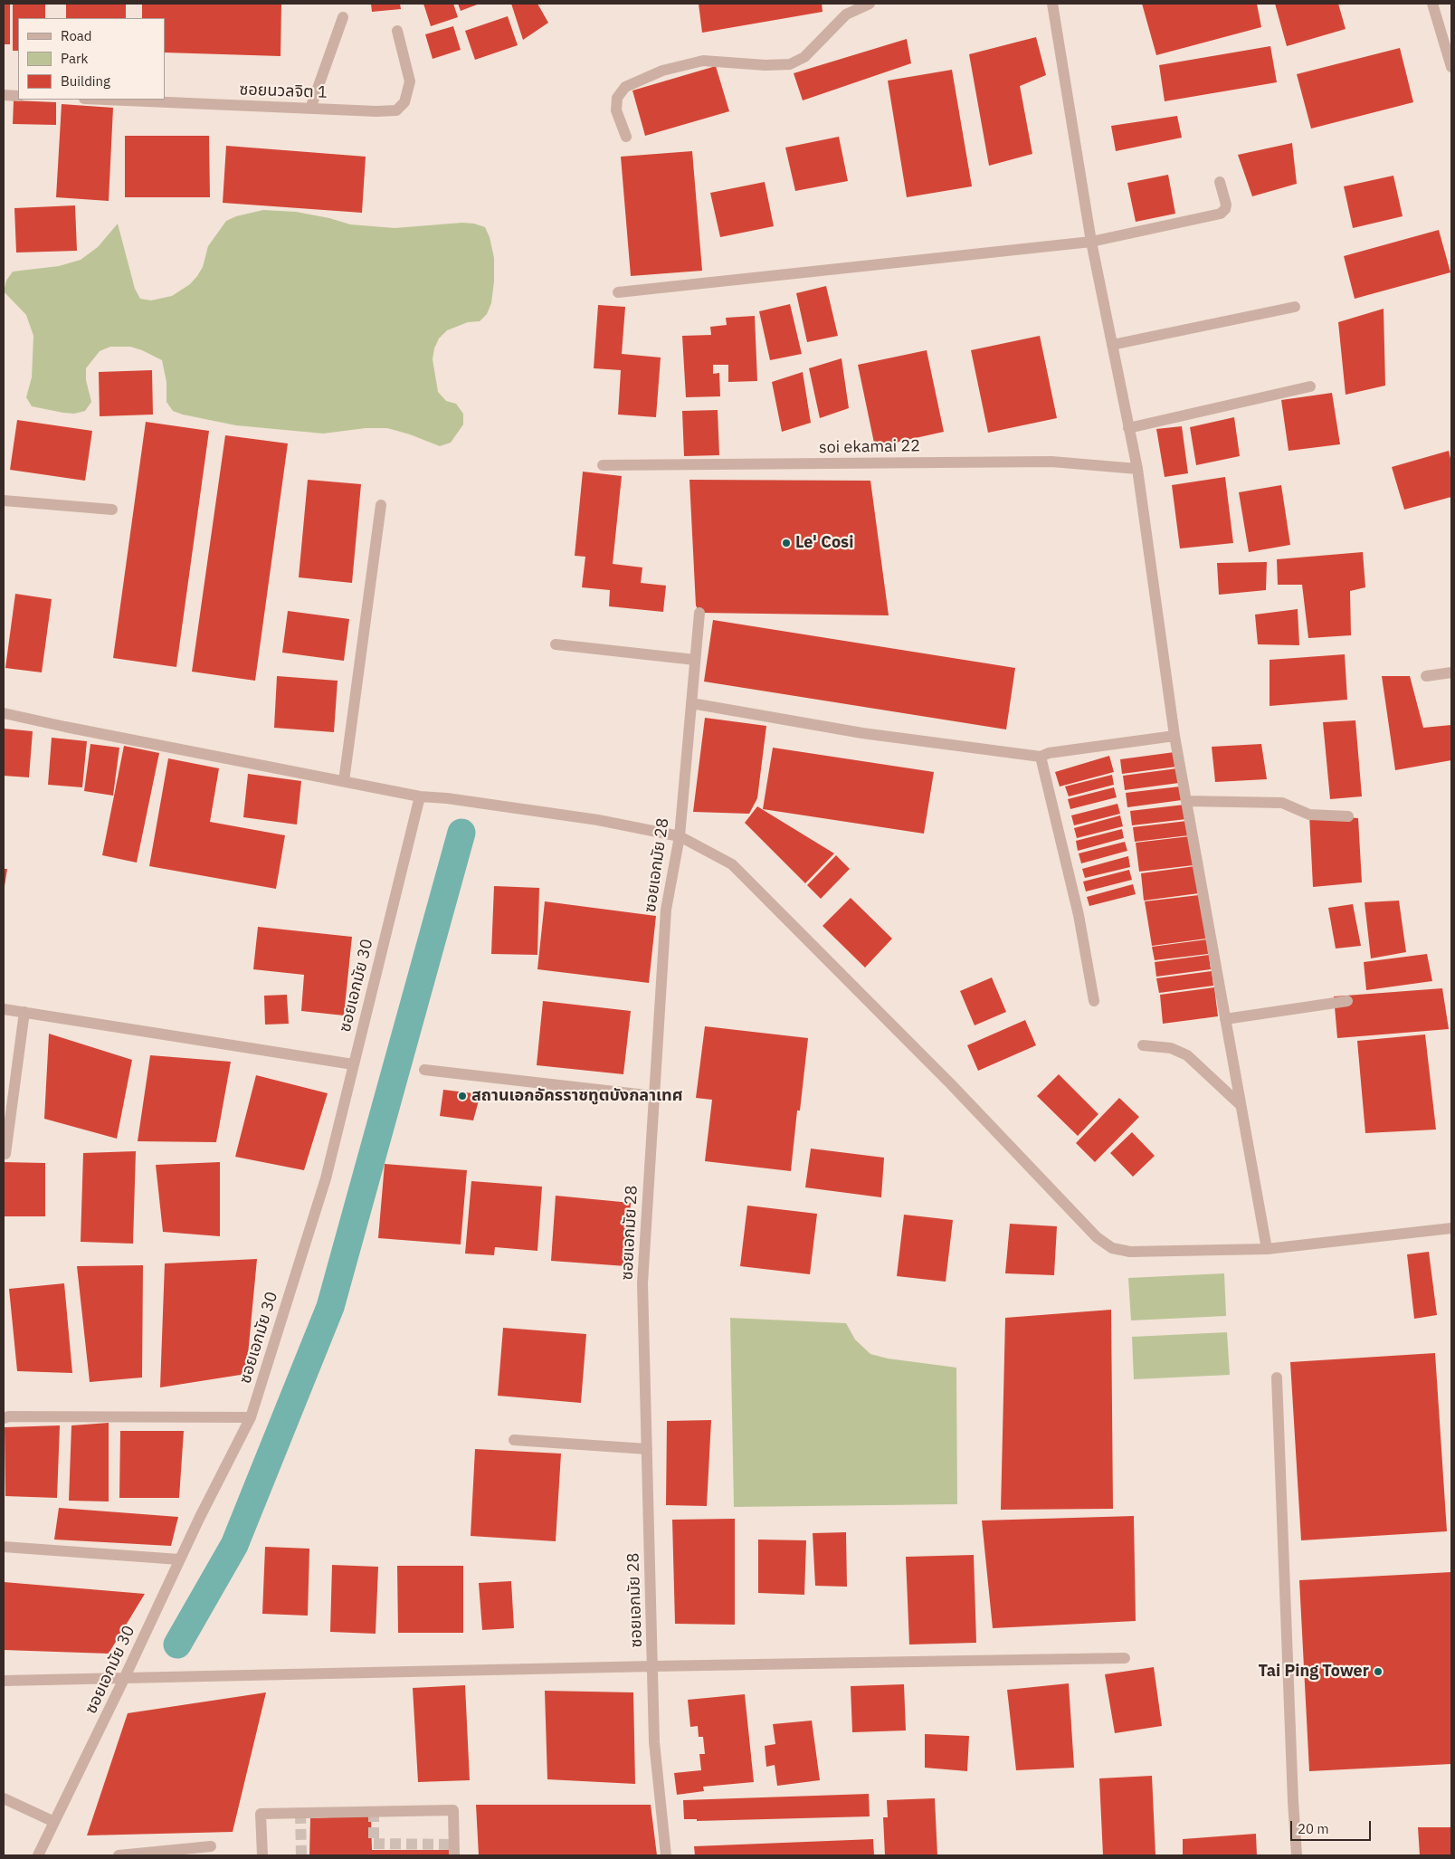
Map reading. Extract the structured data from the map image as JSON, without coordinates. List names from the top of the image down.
{
  "streets": {
    "street": [
      "ซอยนวลจิต 1",
      "soi ekamai 22",
      "ซอยเอกมัย 28",
      "ซอยเอกมัย 30"
    ]
  },
  "places": ["Le' Cosi", "สถานเอกอัครราชทูตบังกลาเทศ", "Tai Ping Tower"],
  "legend": ["Road", "Park", "Building"],
  "scale_bar": "20 m"
}
